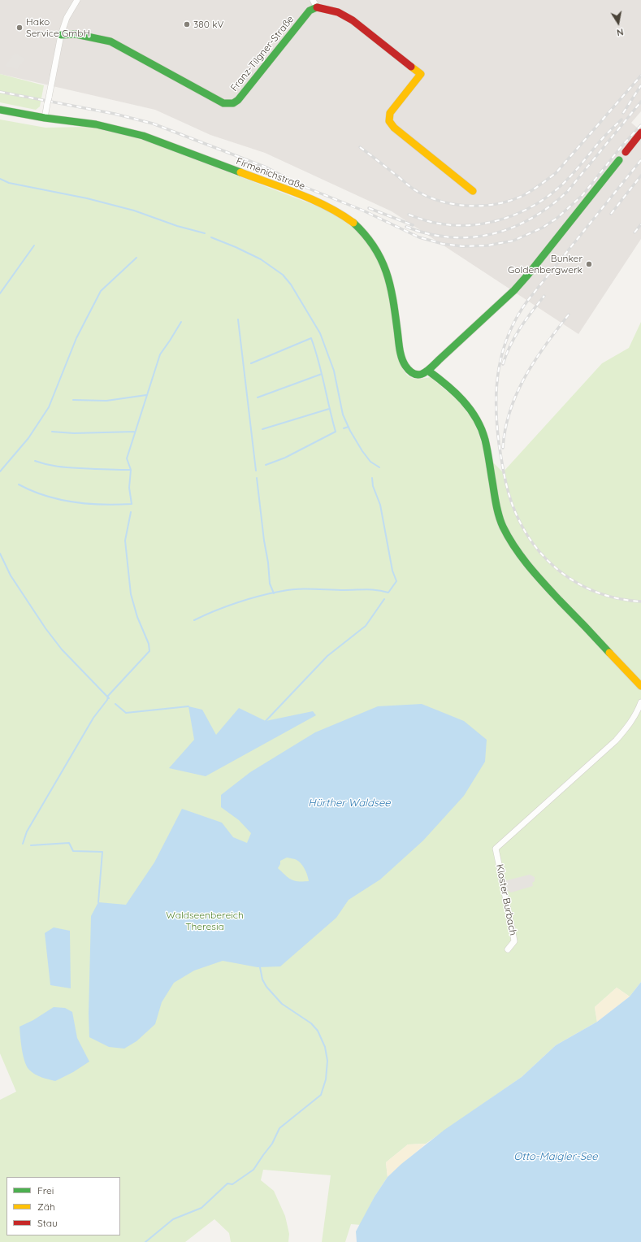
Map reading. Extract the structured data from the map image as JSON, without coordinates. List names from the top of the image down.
{
  "streets": {
    "street": ["Franz-Tilgner-Straße", "Firmenichstraße", "Kloster Burbach"]
  },
  "water": ["Hürther Waldsee", "Otto-Maigler-See"],
  "parks": ["Waldseenbereich Theresia"],
  "places": ["380 kV", "Hako Service GmbH", "Bunker Goldenbergwerk"],
  "legend": ["Frei", "Zäh", "Stau"],
  "north": "bottom"
}
